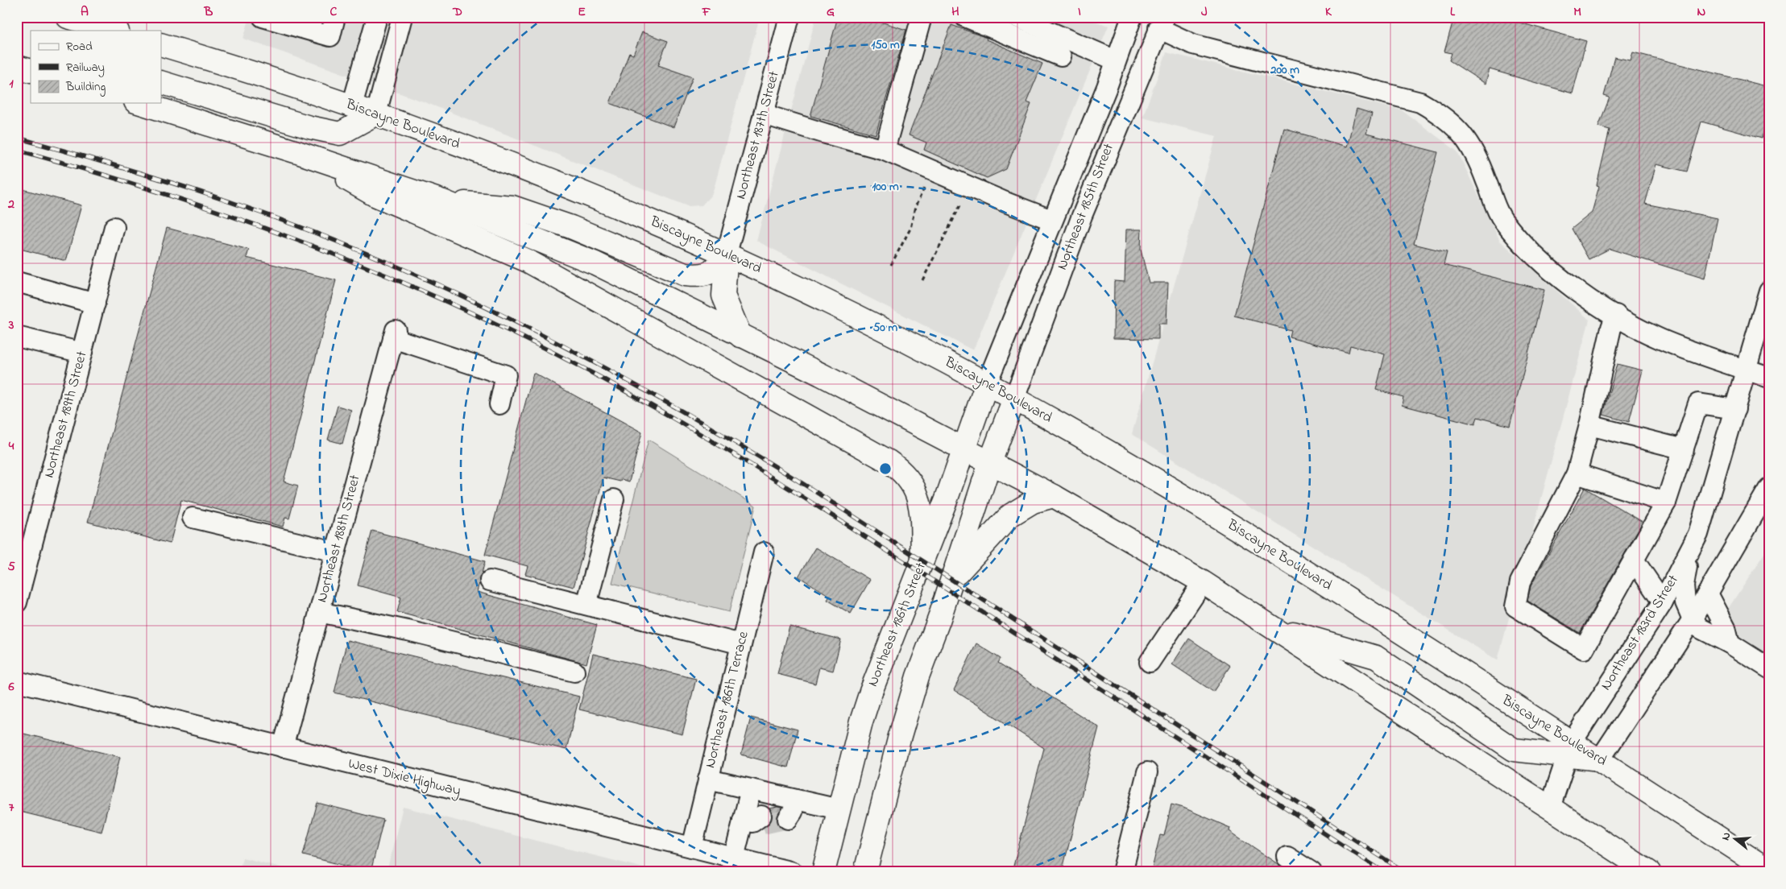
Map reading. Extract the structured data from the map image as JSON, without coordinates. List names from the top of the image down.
{
  "streets": {
    "main road": ["Biscayne Boulevard", "Northeast 186th Street"],
    "street": [
      "Northeast 187th Street",
      "Northeast 185th Street",
      "Northeast 189th Street",
      "Northeast 188th Street",
      "Northeast 183rd Street",
      "Northeast 186th Terrace",
      "West Dixie Highway"
    ]
  },
  "crossings": [
    ["Biscayne Boulevard", "Northeast 187th Street"],
    ["Biscayne Boulevard", "Northeast 185th Street"],
    ["Biscayne Boulevard", "Northeast 186th Street"],
    ["Biscayne Boulevard", "Northeast 183rd Street"],
    ["Northeast 185th Street", "Northeast 186th Street"],
    ["Northeast 188th Street", "West Dixie Highway"],
    ["Northeast 186th Terrace", "West Dixie Highway"]
  ],
  "legend": ["Road", "Railway", "Building"],
  "north": "left",
  "grid": {
    "columns": [
      "A",
      "B",
      "C",
      "D",
      "E",
      "F",
      "G",
      "H",
      "I",
      "J",
      "K",
      "L",
      "M",
      "N"
    ],
    "rows": [
      "1",
      "2",
      "3",
      "4",
      "5",
      "6",
      "7"
    ]
  },
  "rings": [
    "150 m",
    "200 m",
    "100 m",
    "50 m"
  ]
}
